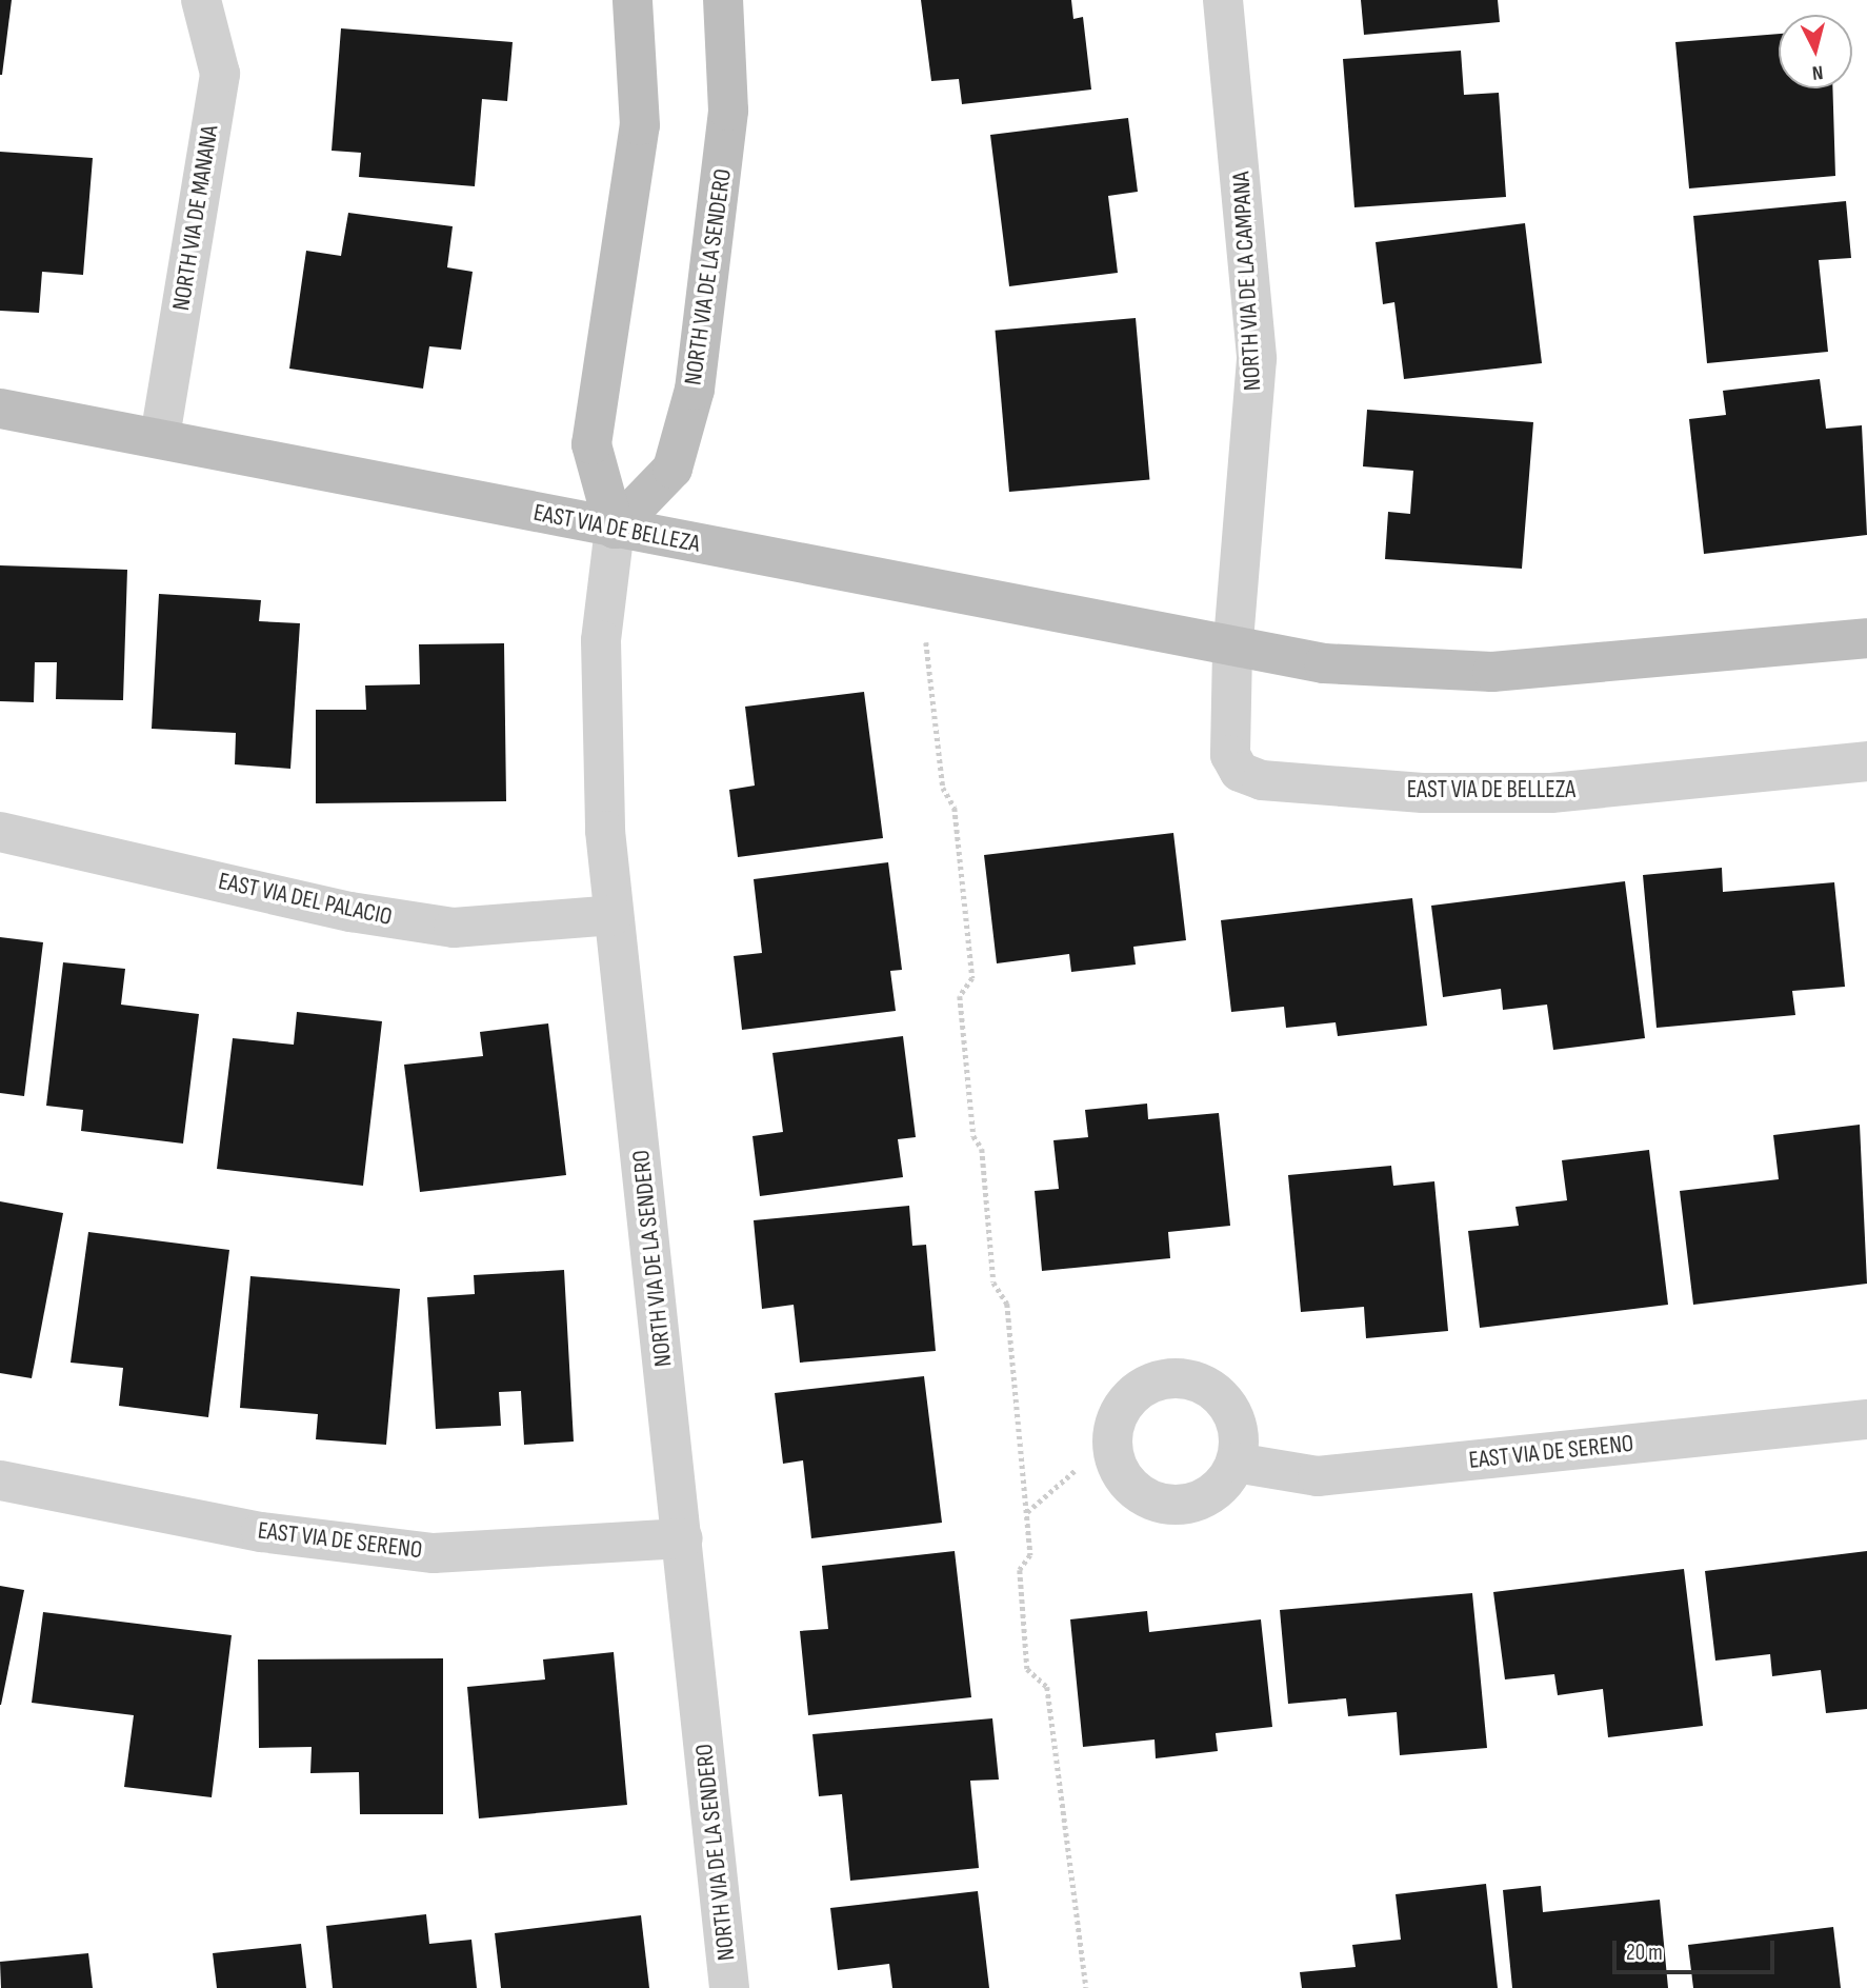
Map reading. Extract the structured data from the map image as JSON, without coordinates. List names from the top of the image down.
{
  "streets": {
    "street": [
      "NORTH VIA DE MANANA",
      "NORTH VIA DE LA SENDERO",
      "NORTH VIA DE LA CAMPANA",
      "EAST VIA DE BELLEZA",
      "EAST VIA DEL PALACIO",
      "EAST VIA DE SERENO"
    ]
  },
  "crossings": [
    ["NORTH VIA DE MANANA", "EAST VIA DE BELLEZA"],
    ["NORTH VIA DE LA SENDERO", "EAST VIA DE BELLEZA"],
    ["NORTH VIA DE LA SENDERO", "EAST VIA DEL PALACIO"],
    ["NORTH VIA DE LA SENDERO", "EAST VIA DE SERENO"],
    ["NORTH VIA DE LA CAMPANA", "EAST VIA DE BELLEZA"]
  ],
  "scale_bar": "20 m",
  "north": "bottom"
}
